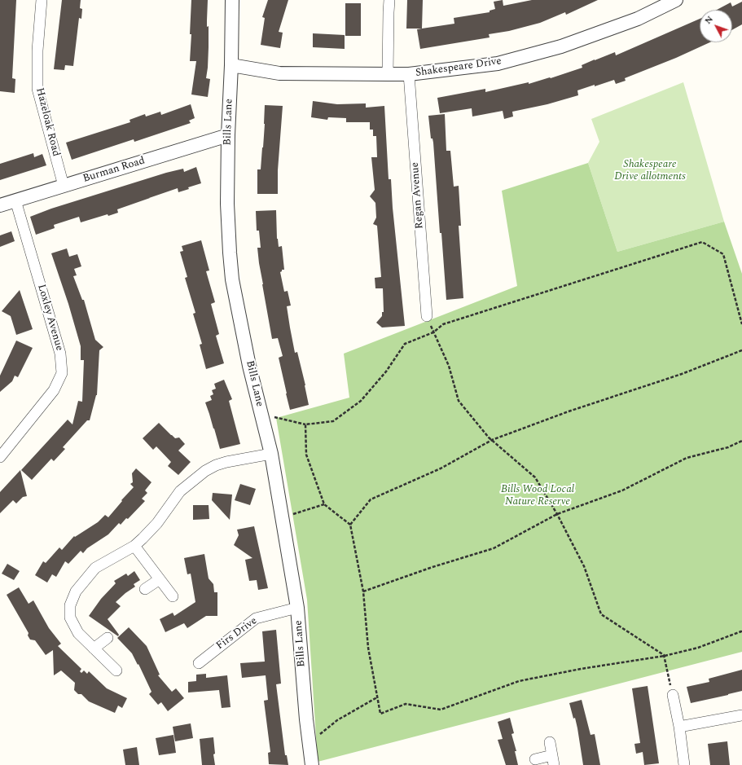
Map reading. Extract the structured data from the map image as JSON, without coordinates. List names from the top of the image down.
{
  "streets": {
    "street": [
      "Shakespeare Drive",
      "Hazeloak Road",
      "Bills Lane",
      "Burman Road",
      "Regan Avenue",
      "Loxley Avenue",
      "Firs Drive"
    ]
  },
  "crossings": [
    ["Shakespeare Drive", "Bills Lane"],
    ["Shakespeare Drive", "Regan Avenue"],
    ["Hazeloak Road", "Burman Road"],
    ["Bills Lane", "Burman Road"],
    ["Bills Lane", "Firs Drive"],
    ["Burman Road", "Loxley Avenue"]
  ],
  "parks": ["Shakespeare Drive allotments", "Bills Wood Local Nature Reserve"],
  "north": "top left"
}
